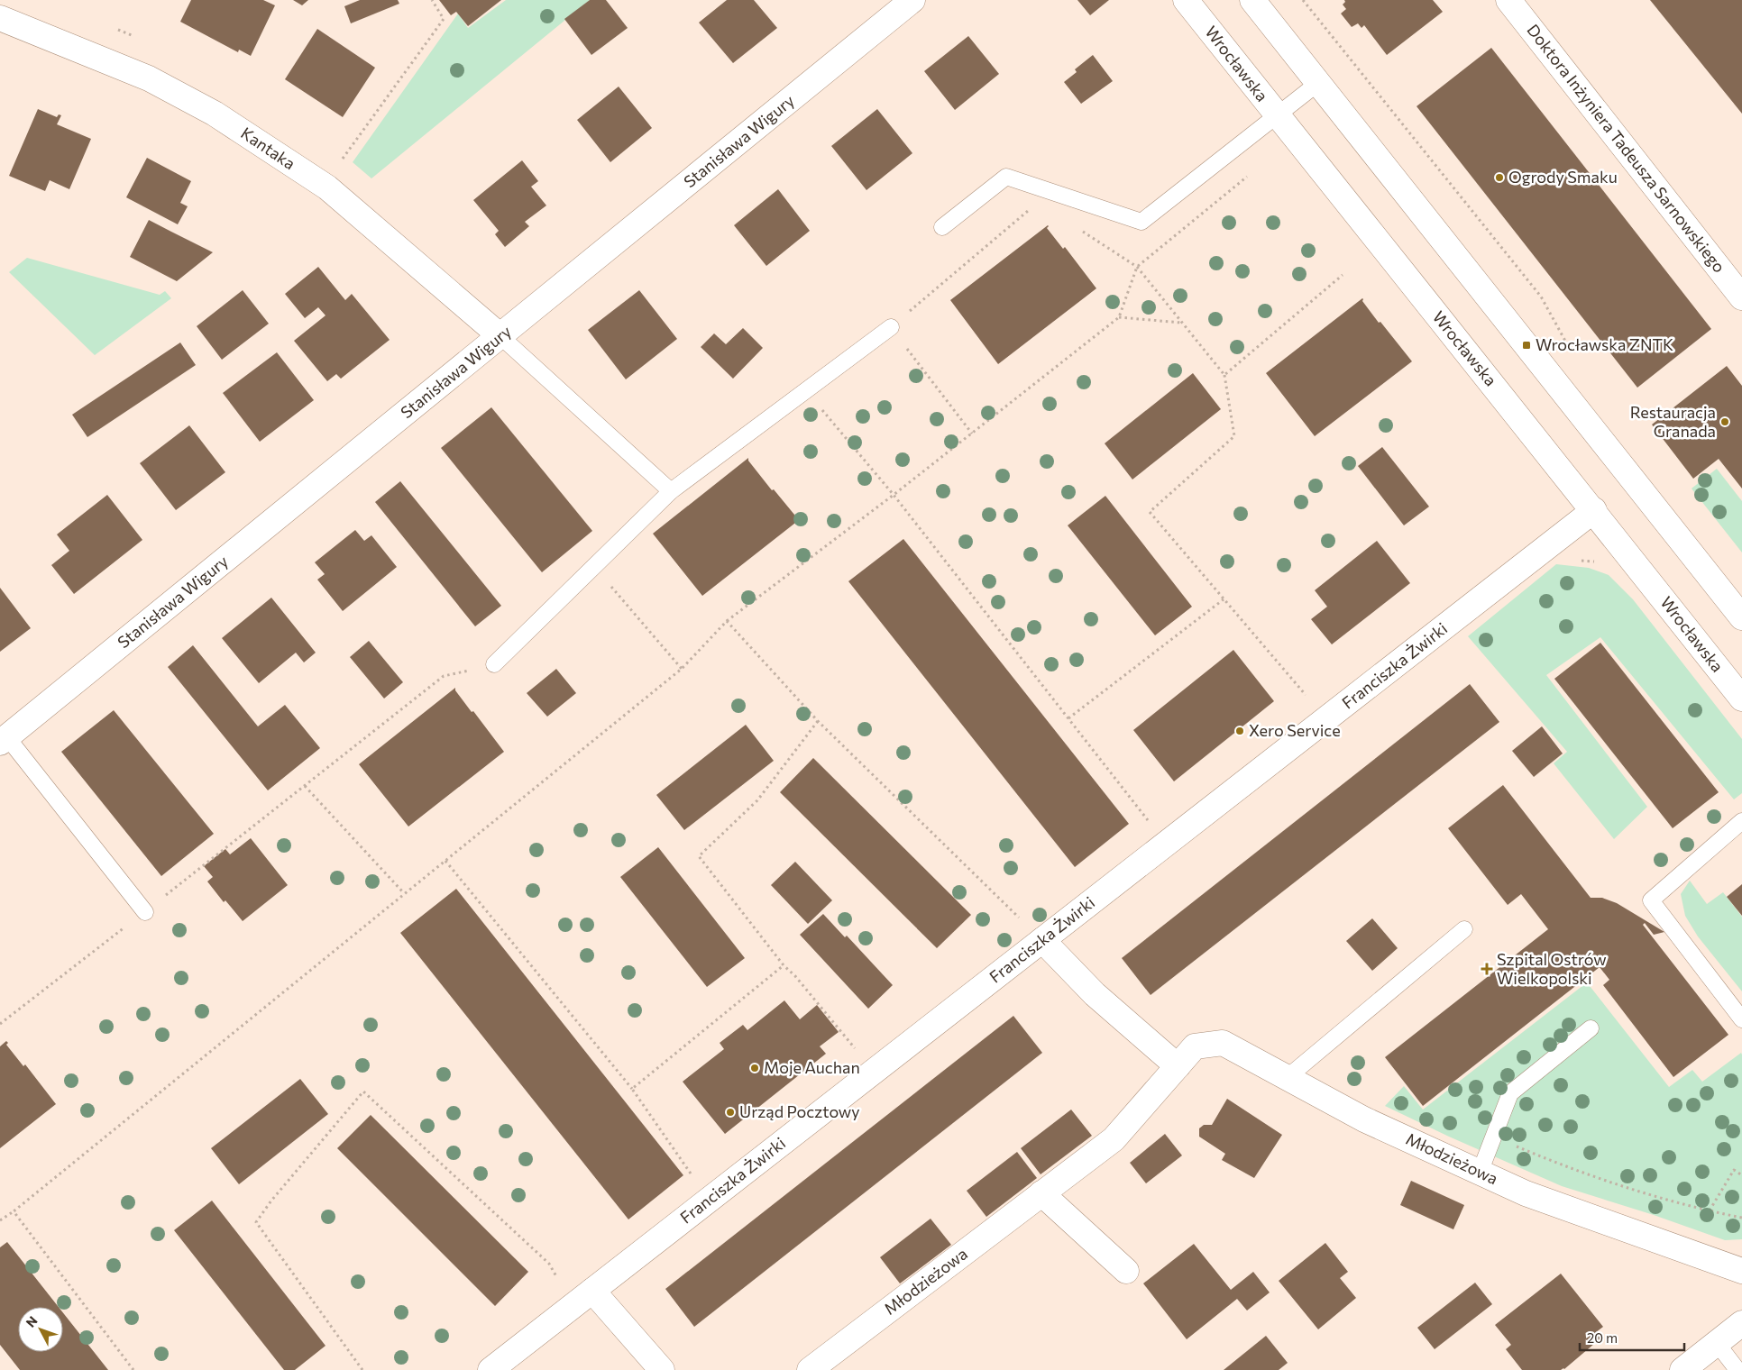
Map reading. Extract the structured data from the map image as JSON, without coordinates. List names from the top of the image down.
{
  "streets": {
    "street": [
      "Wrocławska",
      "Stanisława Wigury",
      "Kantaka",
      "Doktora Inżyniera Tadeusza Sarnowskiego",
      "Franciszka Żwirki",
      "Młodzieżowa"
    ]
  },
  "crossings": [
    ["Wrocławska", "Franciszka Żwirki"],
    ["Stanisława Wigury", "Kantaka"]
  ],
  "places": {
    "other": [
      "Ogrody Smaku",
      "Restauracja Granada",
      "Xero Service",
      "Moje Auchan",
      "Urząd Pocztowy"
    ],
    "transit": ["Wrocławska ZNTK"],
    "health": ["Szpital Ostrów Wielkopolski"]
  },
  "scale_bar": "20 m",
  "north": "top left"
}
